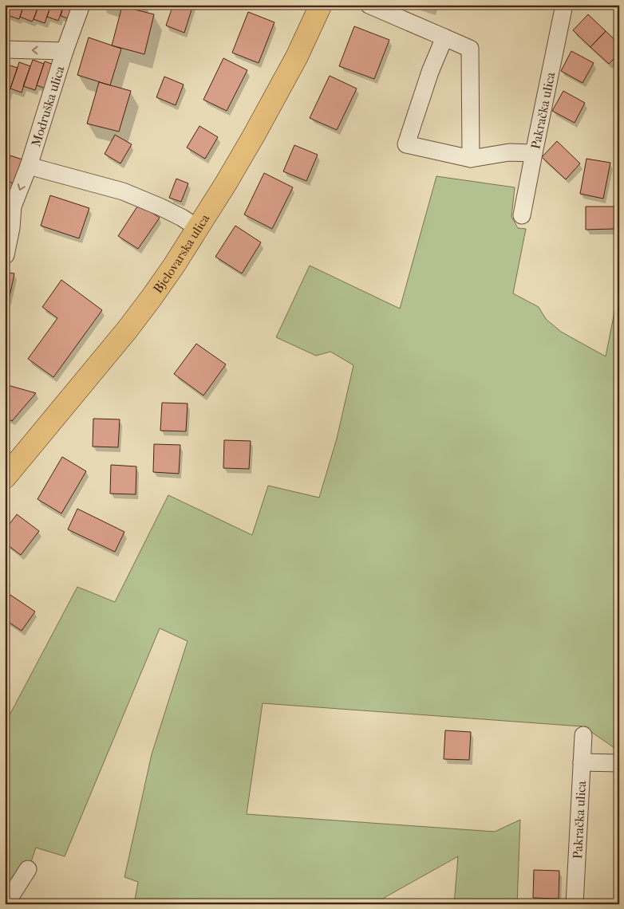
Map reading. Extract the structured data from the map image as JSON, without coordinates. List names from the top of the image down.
{
  "streets": {
    "main road": ["Bjelovarska ulica"],
    "street": ["Modruška ulica", "Pakračka ulica"]
  }
}
